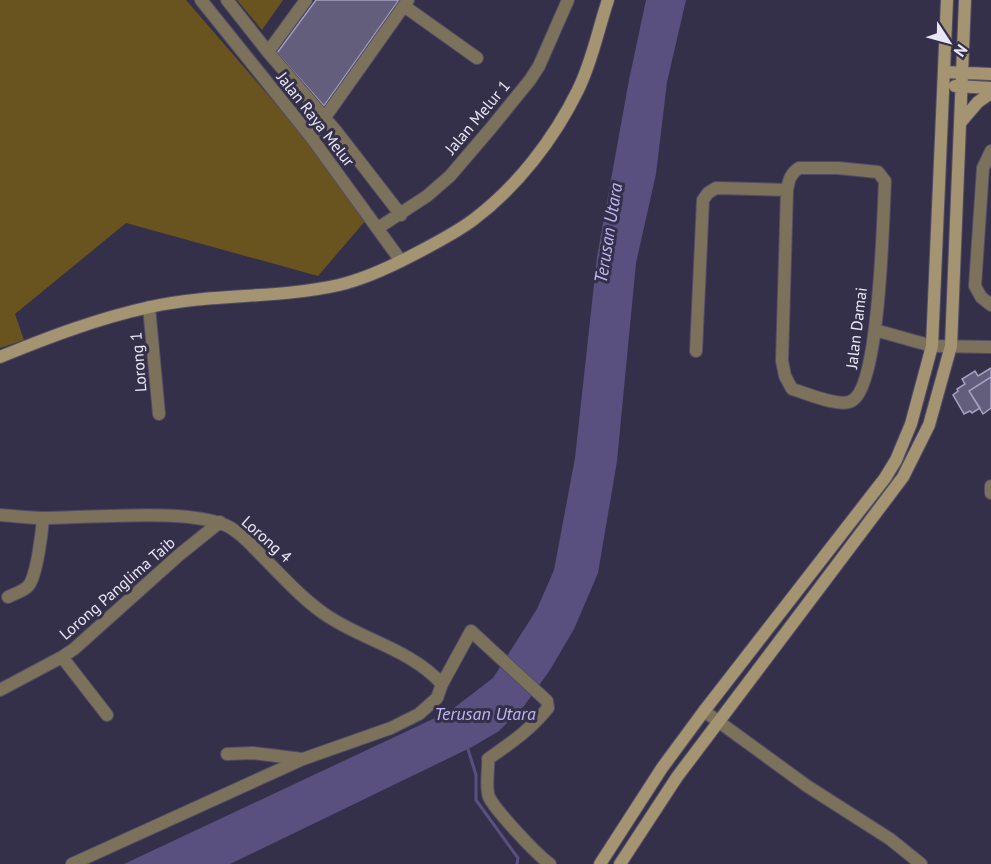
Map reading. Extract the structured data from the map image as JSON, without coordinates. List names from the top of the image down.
{
  "streets": {
    "street": [
      "Jalan Melur 1",
      "Jalan Raya Melur",
      "Jalan Damai",
      "Lorong 1",
      "Lorong 4",
      "Lorong Panglima Taib"
    ]
  },
  "crossings": [
    ["Jalan Melur 1", "Jalan Raya Melur"],
    ["Lorong 4", "Lorong Panglima Taib"]
  ],
  "water": ["Terusan Utara"],
  "north": "bottom right"
}
